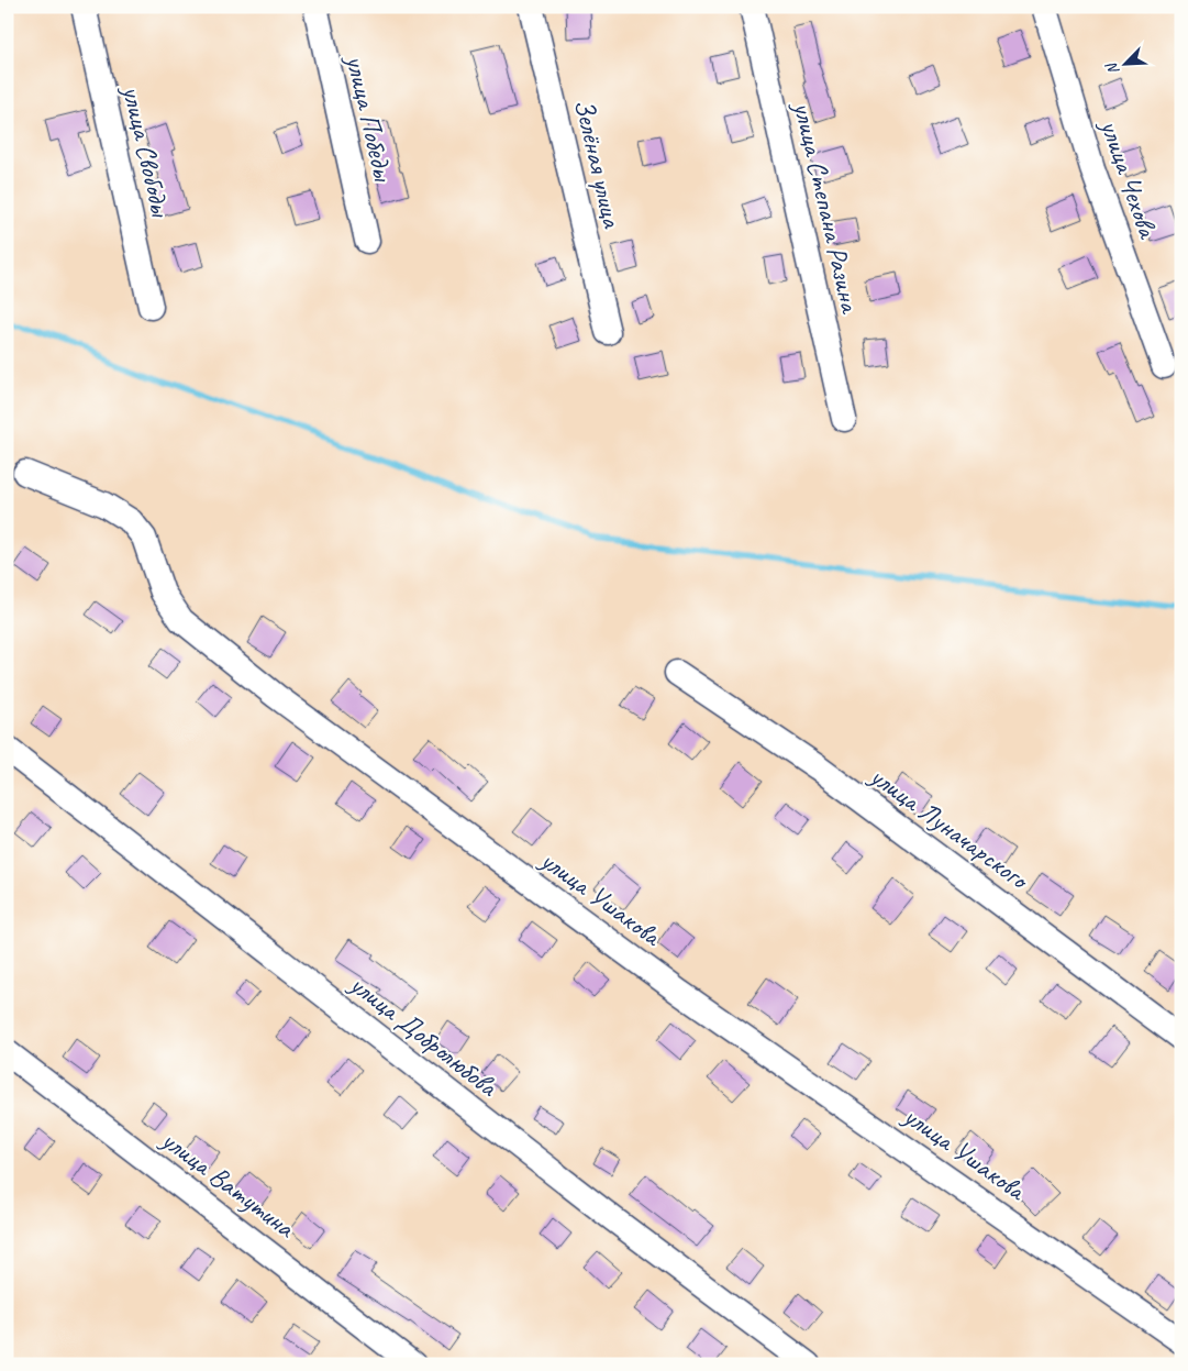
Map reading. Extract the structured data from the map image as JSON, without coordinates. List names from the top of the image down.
{
  "streets": {
    "street": [
      "улица Победы",
      "улица Свободы",
      "Зелёная улица",
      "улица Чехова",
      "улица Степана Разина",
      "улица Луначарского",
      "улица Ушакова",
      "улица Добролюбова",
      "улица Ватутина"
    ]
  },
  "north": "bottom left"
}
